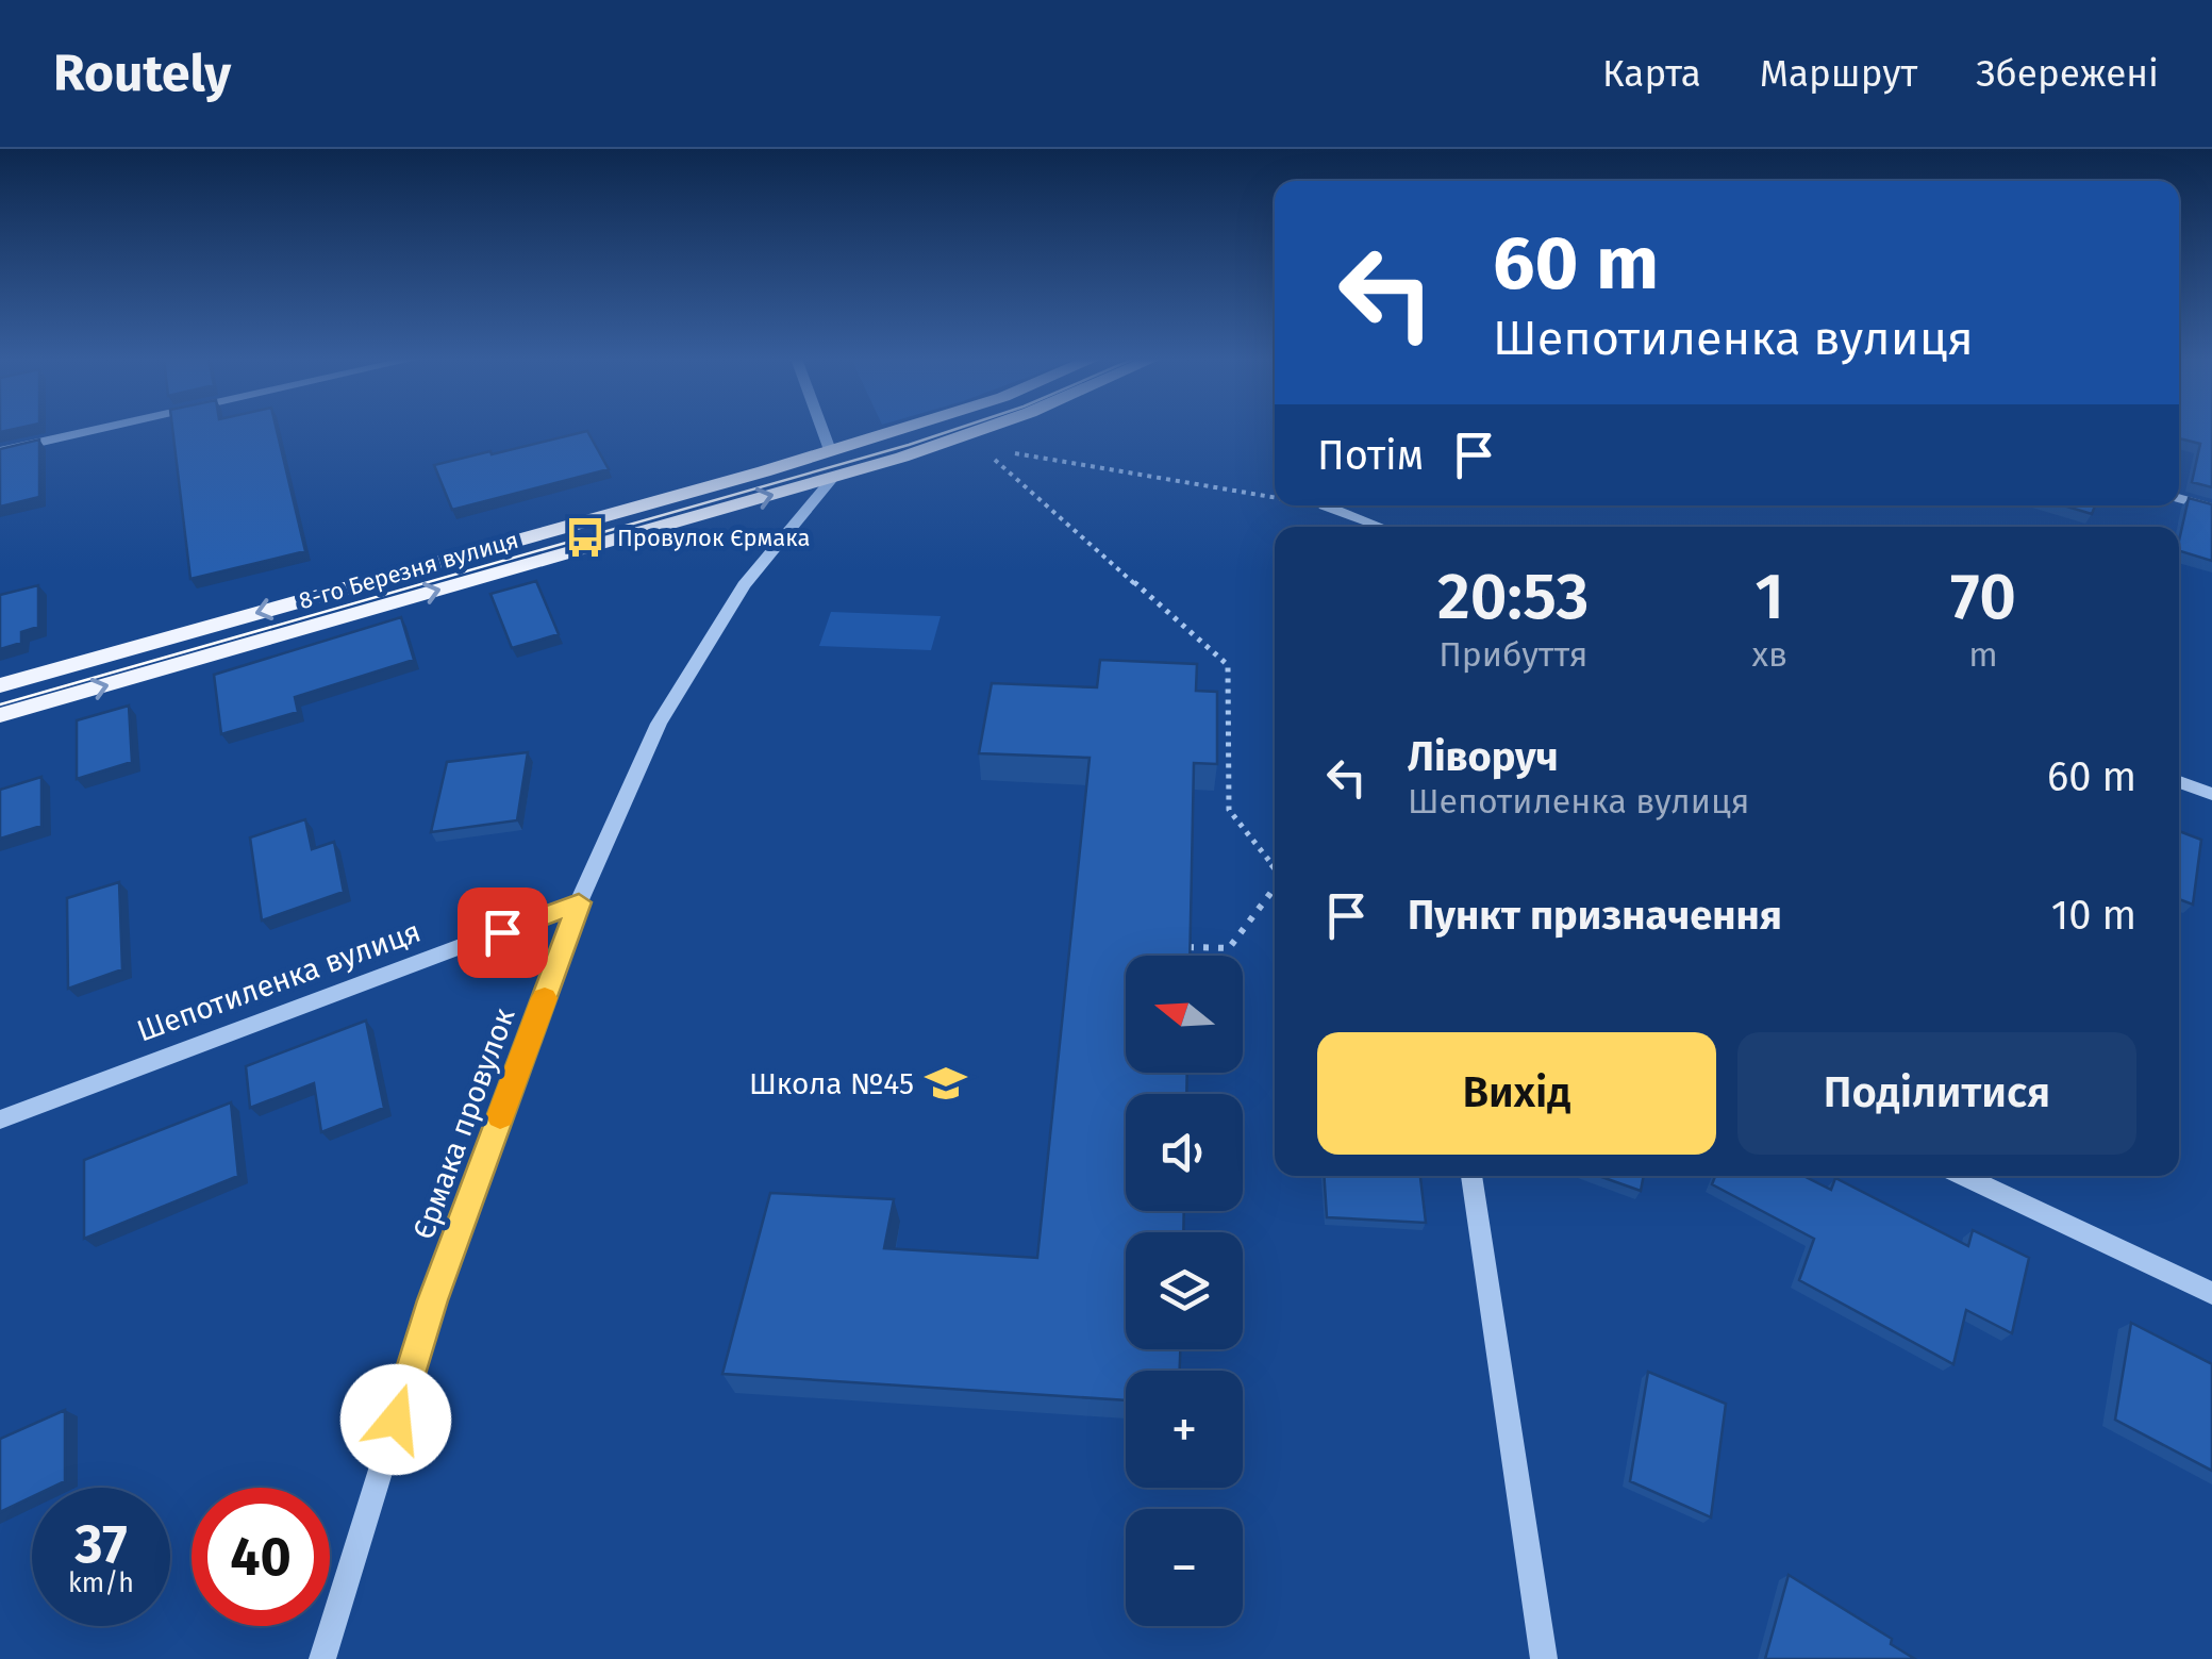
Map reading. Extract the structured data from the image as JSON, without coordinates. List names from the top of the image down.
{
  "streets": {
    "main road": ["8-го Березня вулиця"],
    "street": ["Шепотиленка вулиця", "Єрмака провулок"]
  },
  "crossings": [
    ["8-го Березня вулиця", "Єрмака провулок"],
    ["Шепотиленка вулиця", "Єрмака провулок"]
  ],
  "places": {
    "bus stop": ["Провулок Єрмака"],
    "school or university": ["Школа №45"]
  },
  "north": "left",
  "page": {
    "header": "Routely",
    "nav": ["Карта", "Маршрут", "Збережені"],
    "turn": ["60 m", "Шепотиленка вулиця"],
    "then": "Потім",
    "eta": [
      "20:53",
      "Прибуття",
      "1",
      "хв",
      "70",
      "m"
    ],
    "list": [
      {
        "name": "Ліворуч",
        "note": "Шепотиленка вулиця",
        "value": "60 m"
      },
      {
        "name": "Пункт призначення",
        "value": "10 m"
      }
    ],
    "map_buttons": ["+", "−"],
    "buttons": ["Вихід", "Поділитися"],
    "speed": "37 km/h",
    "limit": "40"
  }
}
